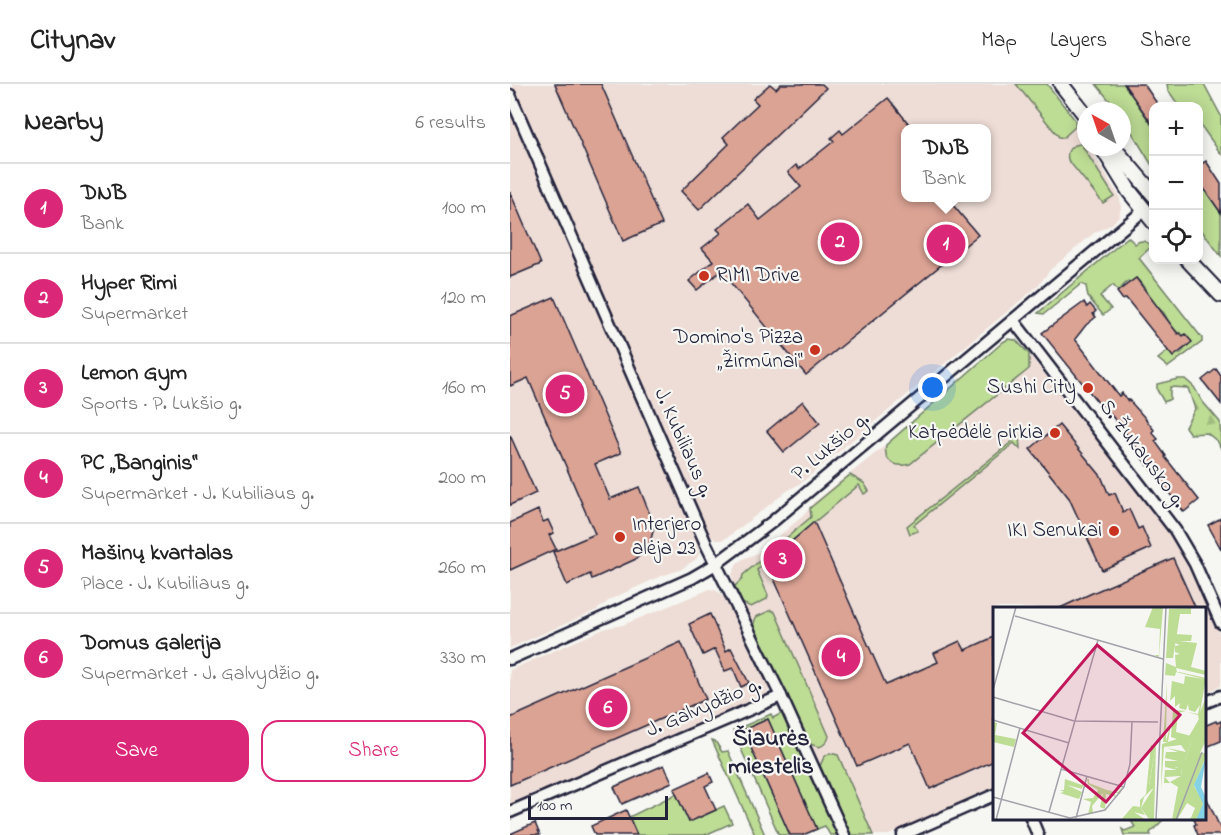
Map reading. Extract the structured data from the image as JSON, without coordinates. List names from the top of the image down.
{
  "streets": {
    "street": [
      "J. Kubiliaus g.",
      "P. Lukšio g.",
      "S. Žukausko g.",
      "J. Galvydžio g."
    ]
  },
  "crossings": [
    ["J. Kubiliaus g.", "P. Lukšio g."],
    ["J. Kubiliaus g.", "J. Galvydžio g."],
    ["P. Lukšio g.", "S. Žukausko g."]
  ],
  "districts": ["Šiaurės miestelis"],
  "places": [
    "RIMI Drive",
    "Domino's Pizza „Žirmūnai“",
    "Sushi City",
    "Katpėdėlė pirkia",
    "IKI Senukai",
    "Interjero alėja 23"
  ],
  "scale_bar": "100 m",
  "north": "top left",
  "page": {
    "header": "Citynav",
    "nav": ["Map", "Layers", "Share"],
    "heading": ["Nearby", "6 results"],
    "map_buttons": ["+", "−"],
    "popup": ["DNB", "Bank"],
    "list": [
      {
        "mark": "1",
        "name": "DNB",
        "note": "Bank",
        "value": "100 m"
      },
      {
        "mark": "2",
        "name": "Hyper Rimi",
        "note": "Supermarket",
        "value": "120 m"
      },
      {
        "mark": "3",
        "name": "Lemon Gym",
        "note": "Sports · P. Lukšio g.",
        "value": "160 m"
      },
      {
        "mark": "4",
        "name": "PC „Banginis“",
        "note": "Supermarket · J. Kubiliaus g.",
        "value": "200 m"
      },
      {
        "mark": "5",
        "name": "Mašinų kvartalas",
        "note": "Place · J. Kubiliaus g.",
        "value": "260 m"
      },
      {
        "mark": "6",
        "name": "Domus Galerija",
        "note": "Supermarket · J. Galvydžio g.",
        "value": "330 m"
      }
    ],
    "pins": [
      "2",
      "1",
      "5",
      "3",
      "4",
      "6"
    ],
    "buttons": ["Save", "Share"],
    "scale": "100 m"
  }
}
